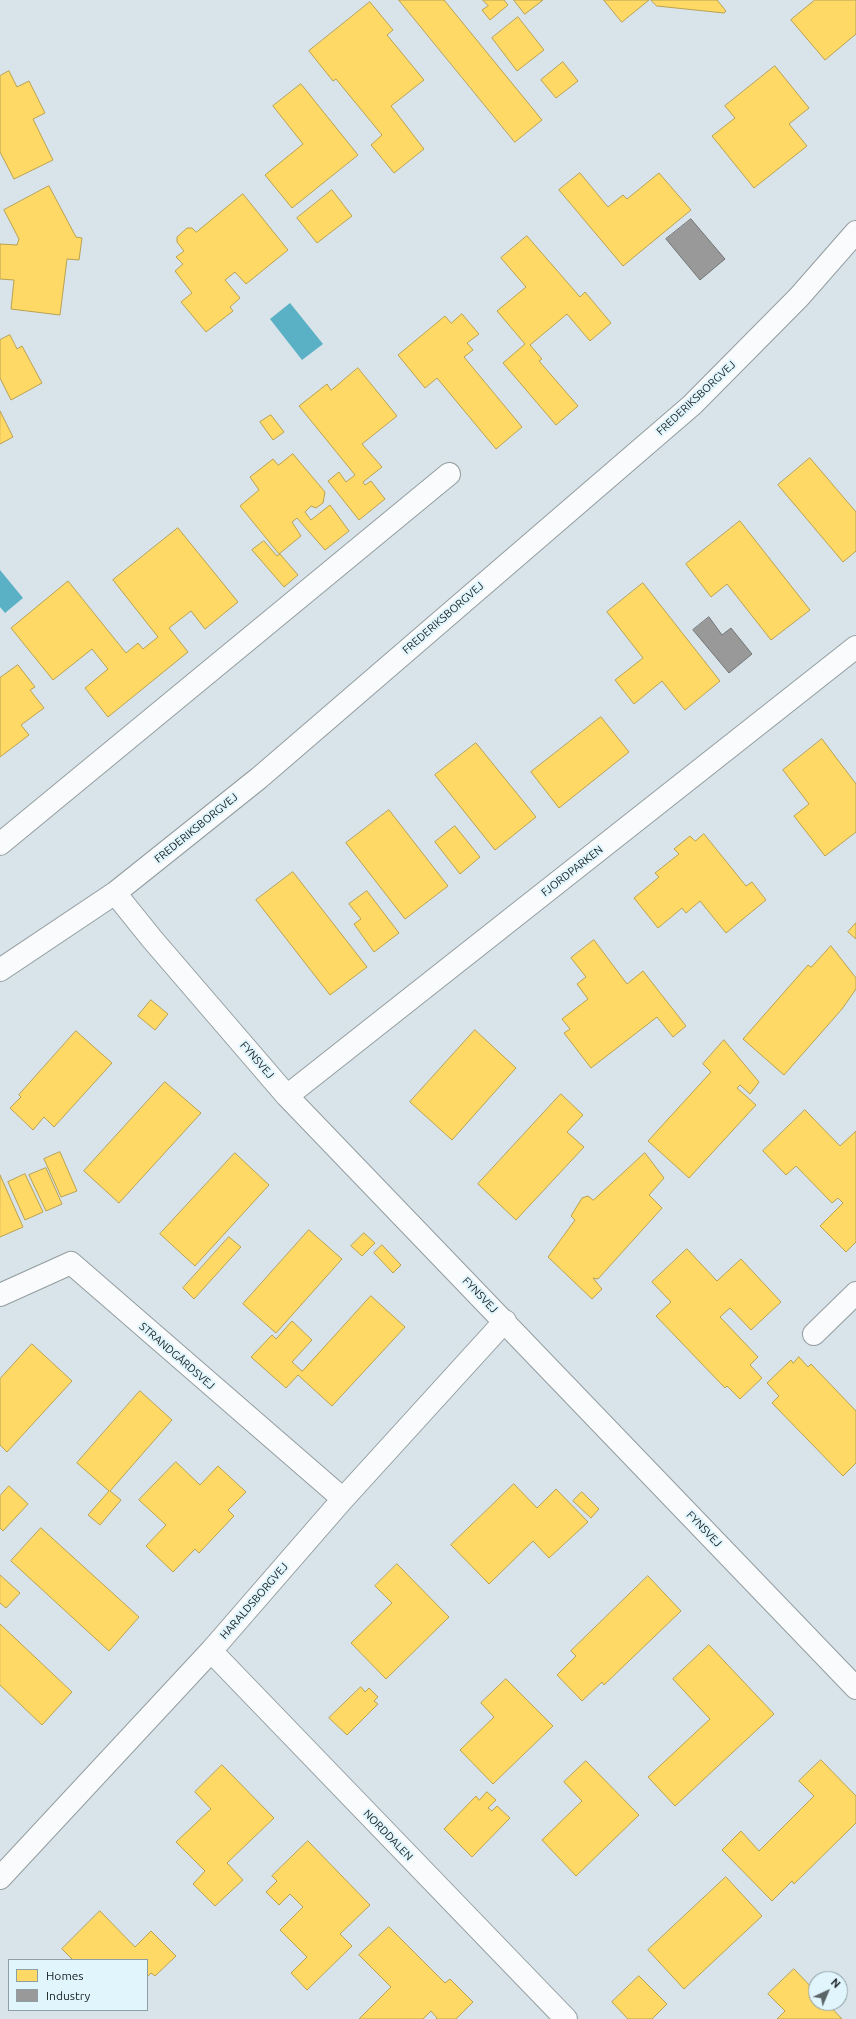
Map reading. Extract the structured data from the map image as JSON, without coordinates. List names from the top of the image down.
{
  "streets": {
    "street": [
      "FREDERIKSBORGVEJ",
      "FJORDPARKEN",
      "FYNSVEJ",
      "STRANDGÅRDSVEJ",
      "HARALDSBORGVEJ",
      "NORDDALEN"
    ]
  },
  "crossings": [
    ["FREDERIKSBORGVEJ", "FYNSVEJ"],
    ["FJORDPARKEN", "FYNSVEJ"],
    ["FYNSVEJ", "HARALDSBORGVEJ"],
    ["STRANDGÅRDSVEJ", "HARALDSBORGVEJ"],
    ["HARALDSBORGVEJ", "NORDDALEN"]
  ],
  "legend": ["Homes", "Industry"],
  "north": "top right"
}
